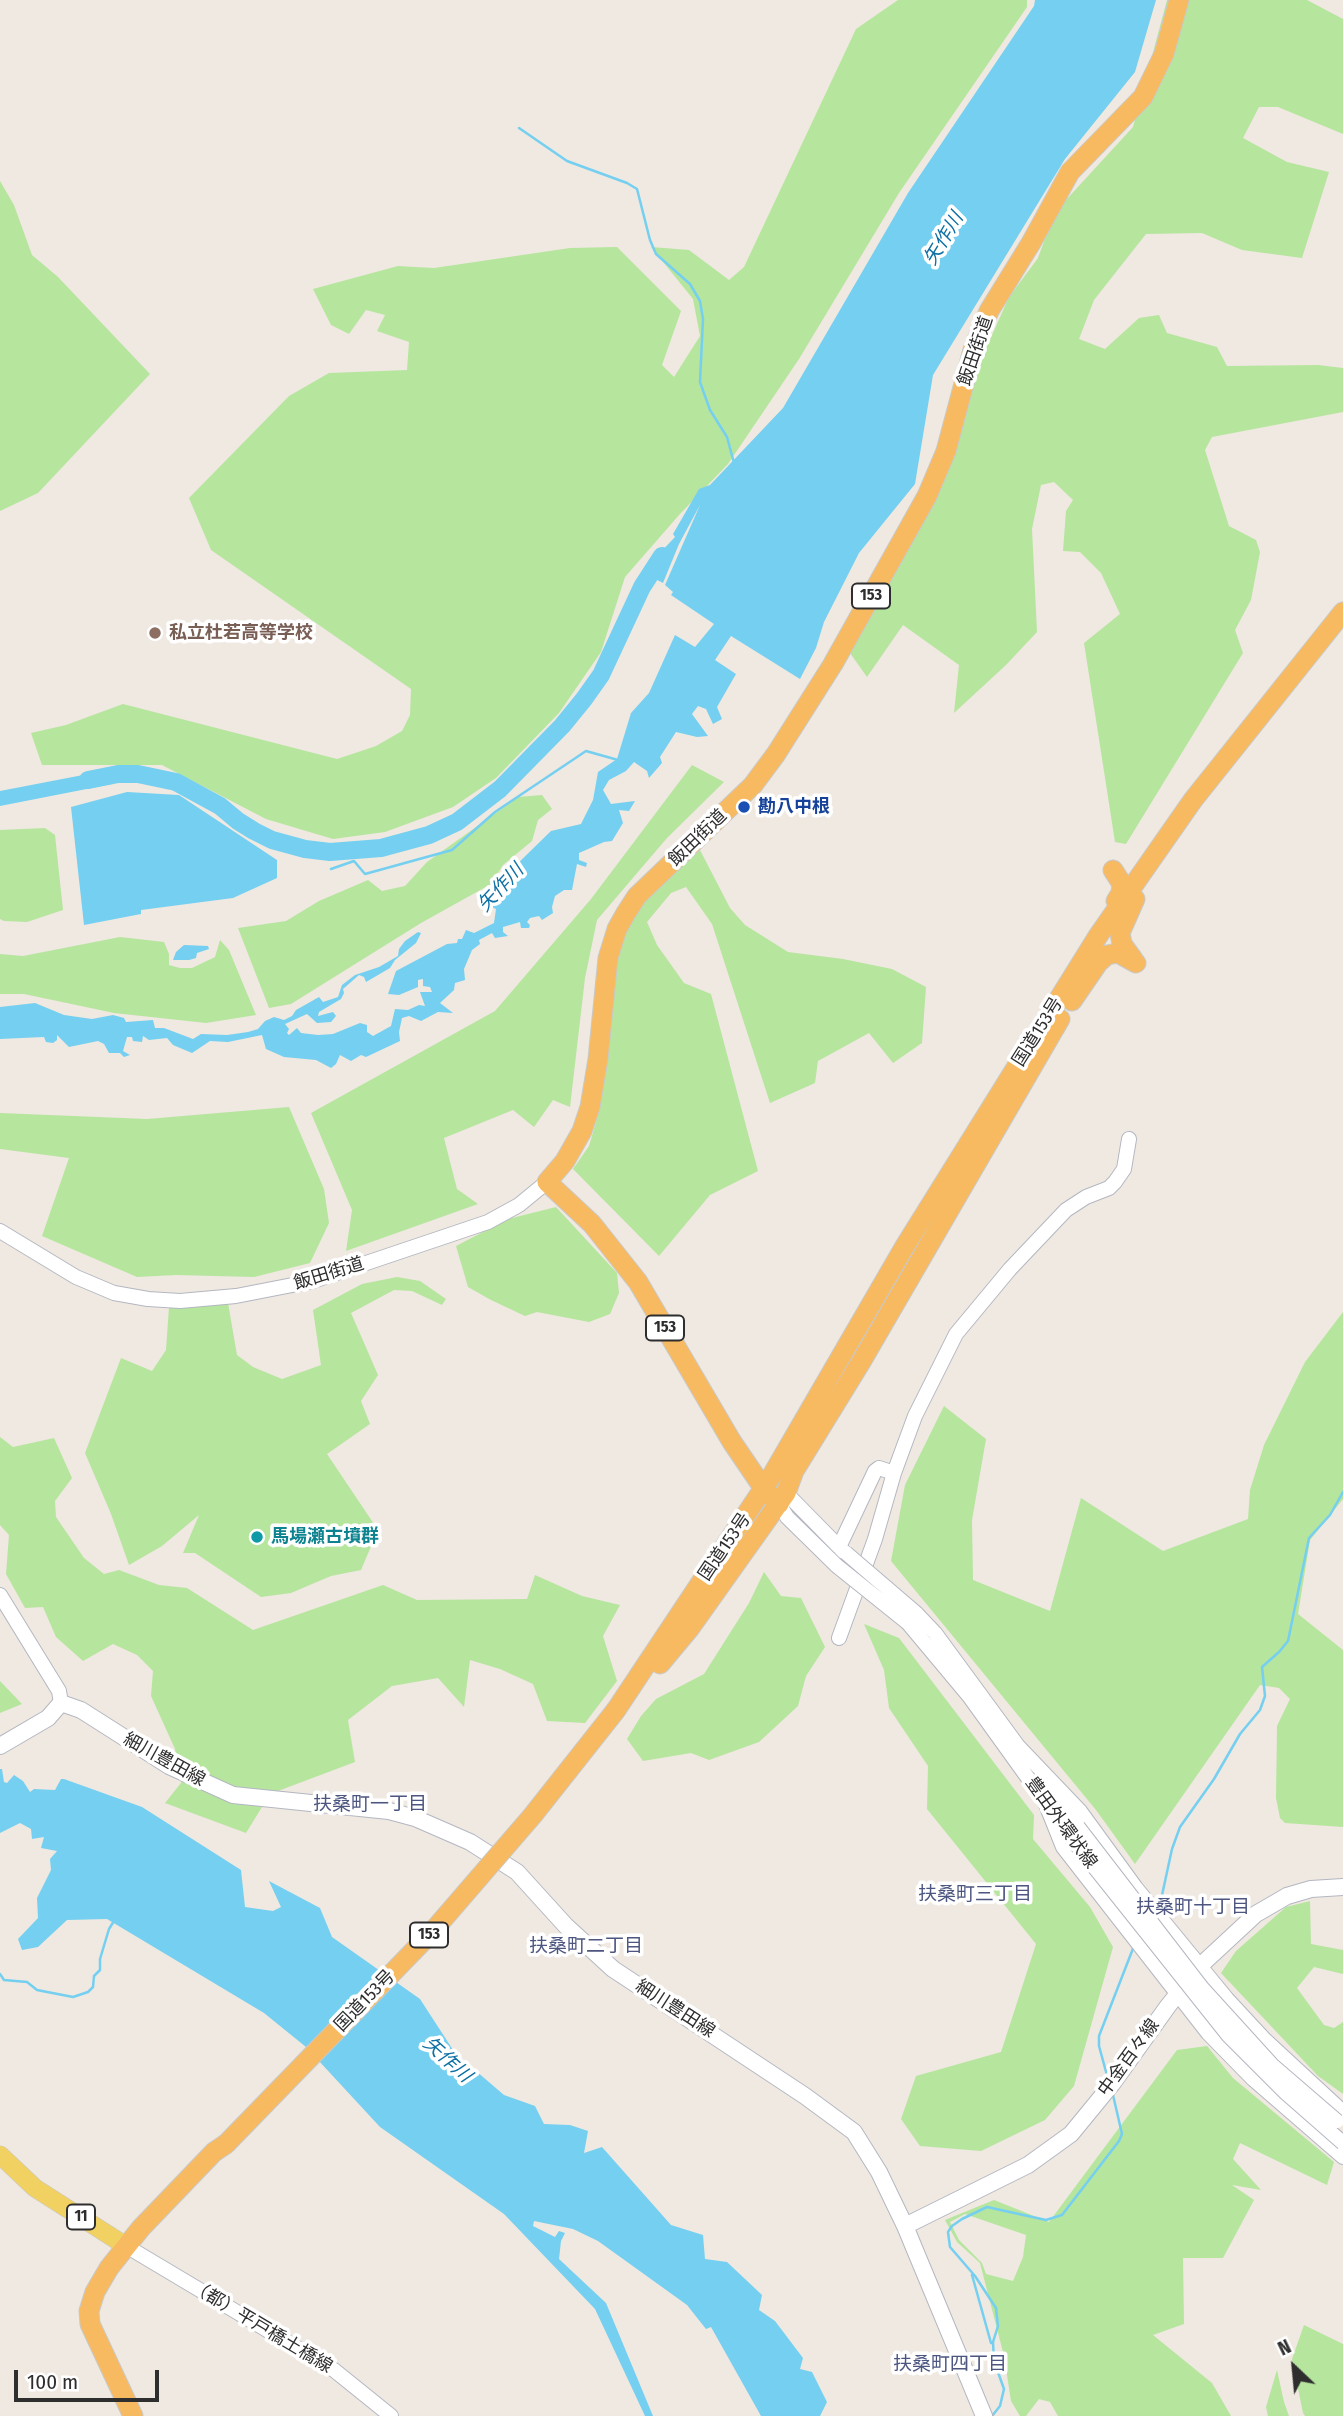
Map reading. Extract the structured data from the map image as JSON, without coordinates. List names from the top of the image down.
{
  "streets": {
    "highway": ["飯田街道", "153", "国道153号"],
    "main road": ["細川豊田線", "中金百々線", "11"],
    "street": ["豊田外環状線", "（都）平戸橋土橋線"]
  },
  "crossings": [
    ["飯田街道", "153"],
    ["153", "国道153号"],
    ["153", "豊田外環状線"],
    ["153", "11"],
    ["153", "（都）平戸橋土橋線"],
    ["国道153号", "豊田外環状線"],
    ["国道153号", "11"],
    ["国道153号", "（都）平戸橋土橋線"],
    ["細川豊田線", "中金百々線"],
    ["11", "（都）平戸橋土橋線"]
  ],
  "districts": [
    "扶桑町一丁目",
    "扶桑町三丁目",
    "扶桑町十丁目",
    "扶桑町二丁目",
    "扶桑町四丁目"
  ],
  "water": ["矢作川"],
  "places": ["私立杜若高等学校", "勘八中根", "馬場瀬古墳群"],
  "scale_bar": "100 m",
  "north": "top left"
}
